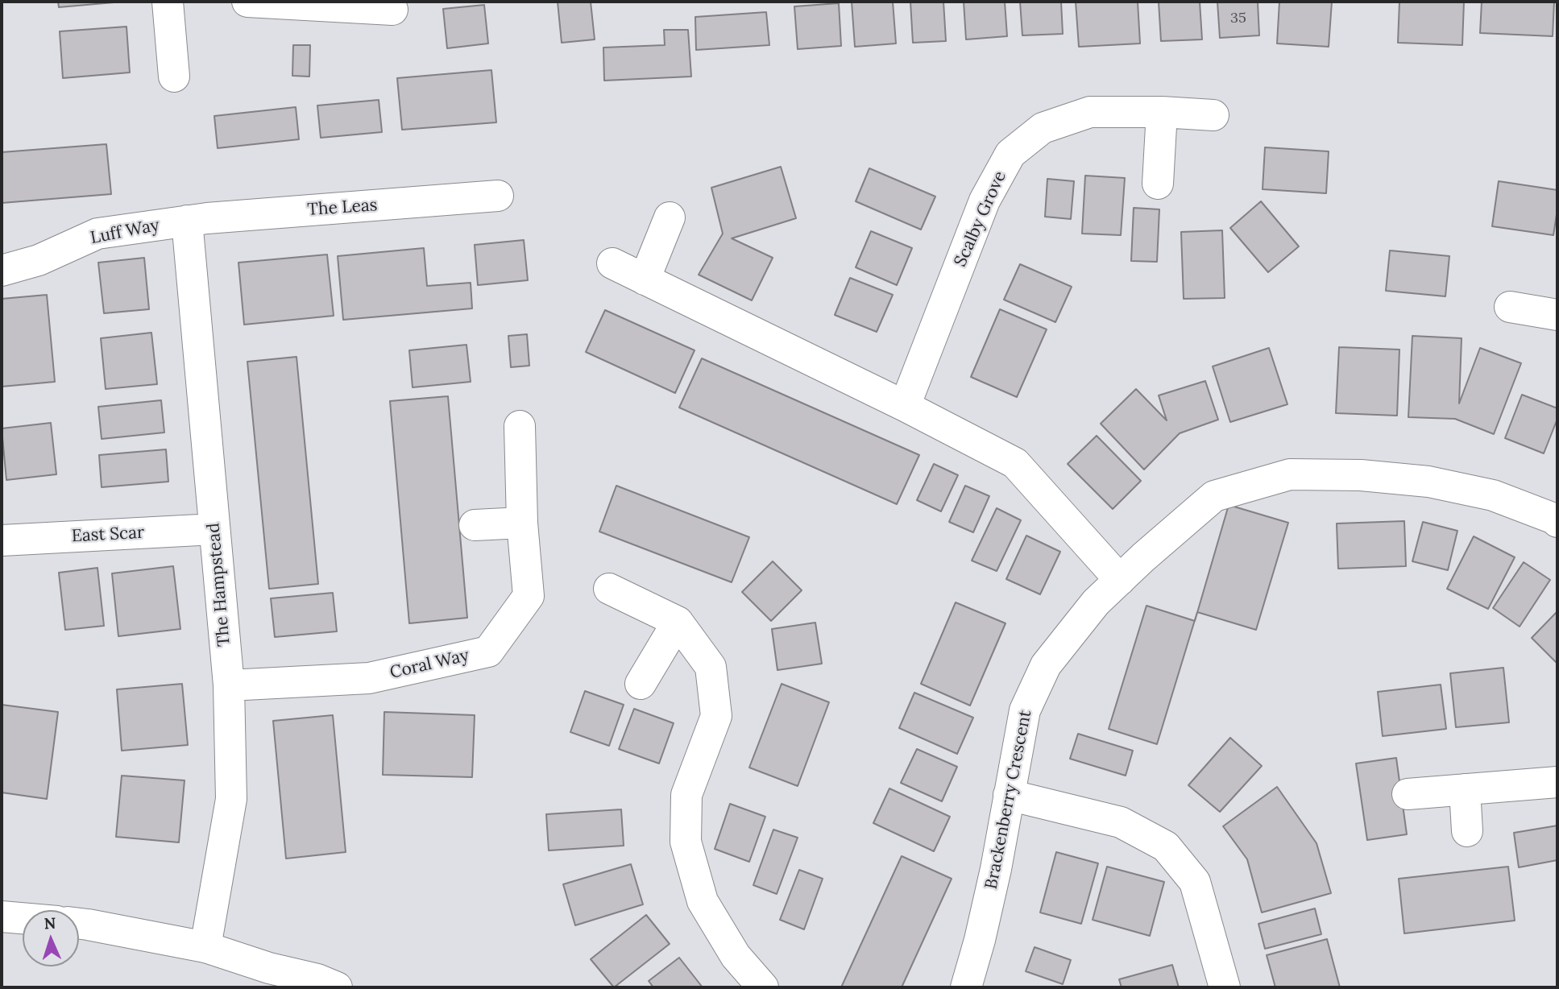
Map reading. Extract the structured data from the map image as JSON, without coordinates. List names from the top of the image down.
{
  "streets": {
    "street": [
      "The Leas",
      "Scalby Grove",
      "Luff Way",
      "East Scar",
      "The Hampstead",
      "Coral Way",
      "Brackenberry Crescent"
    ]
  },
  "crossings": [
    ["The Leas", "Luff Way"],
    ["The Leas", "The Hampstead"],
    ["Luff Way", "The Hampstead"],
    ["East Scar", "The Hampstead"],
    ["The Hampstead", "Coral Way"]
  ],
  "house_numbers": ["35"],
  "north": "top"
}
